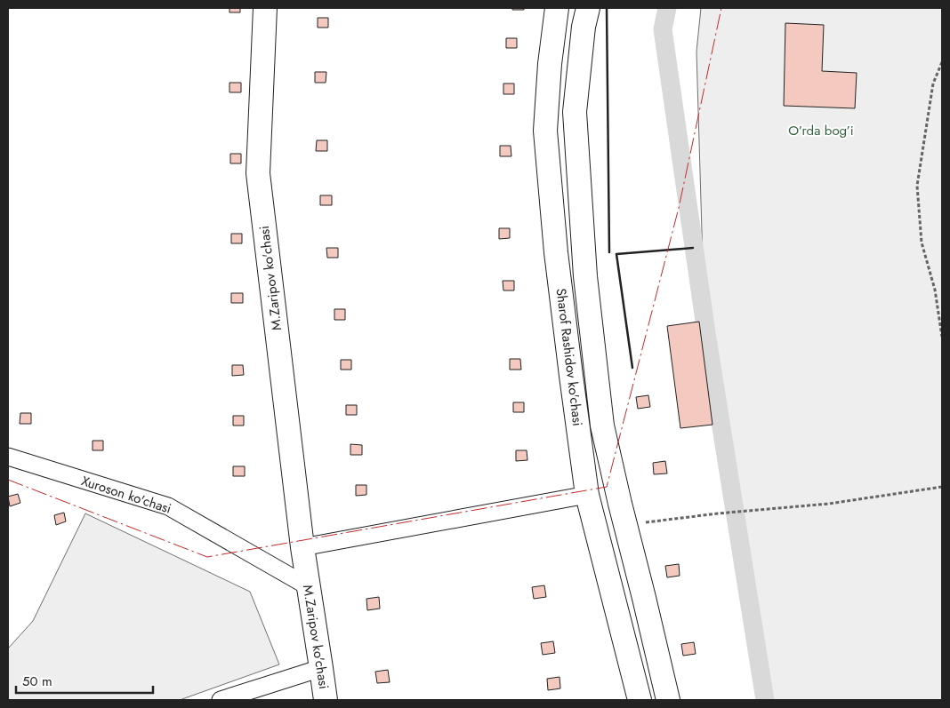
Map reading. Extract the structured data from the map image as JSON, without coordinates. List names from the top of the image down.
{
  "streets": {
    "street": ["M.Zaripov ko'chasi", "Sharof Rashidov ko'chasi", "Xuroson ko'chasi"]
  },
  "crossings": [
    ["M.Zaripov ko'chasi", "Xuroson ko'chasi"]
  ],
  "parks": ["O’rda bog’i"],
  "scale_bar": "50 m"
}
